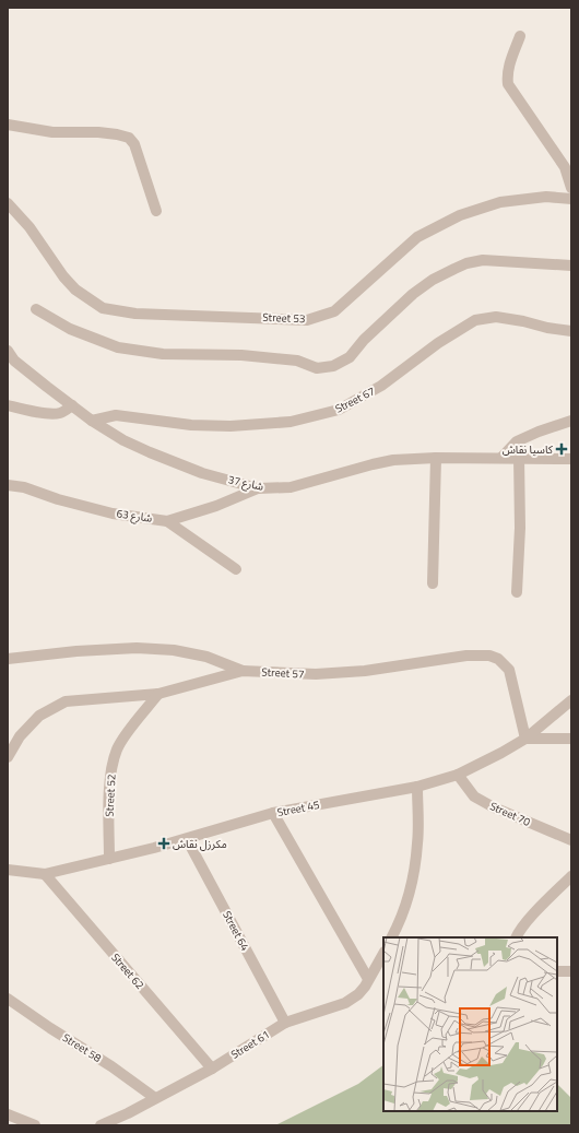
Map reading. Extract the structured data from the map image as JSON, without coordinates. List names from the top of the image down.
{
  "streets": {
    "street": [
      "Street 53",
      "Street 67",
      "شارع 37",
      "شارع 63",
      "Street 57",
      "Street 52",
      "Street 45",
      "Street 70",
      "Street 64",
      "Street 62",
      "Street 61",
      "Street 58"
    ]
  },
  "crossings": [
    ["Street 67", "شارع 37"],
    ["شارع 37", "شارع 63"],
    ["Street 57", "Street 52"],
    ["Street 57", "Street 45"],
    ["Street 52", "Street 45"],
    ["Street 45", "Street 70"],
    ["Street 45", "Street 64"],
    ["Street 45", "Street 62"],
    ["Street 64", "Street 61"],
    ["Street 62", "Street 61"],
    ["Street 61", "Street 58"]
  ],
  "places": {
    "health": ["كاسيا نقاش", "مكرزل نقاش"]
  }
}
